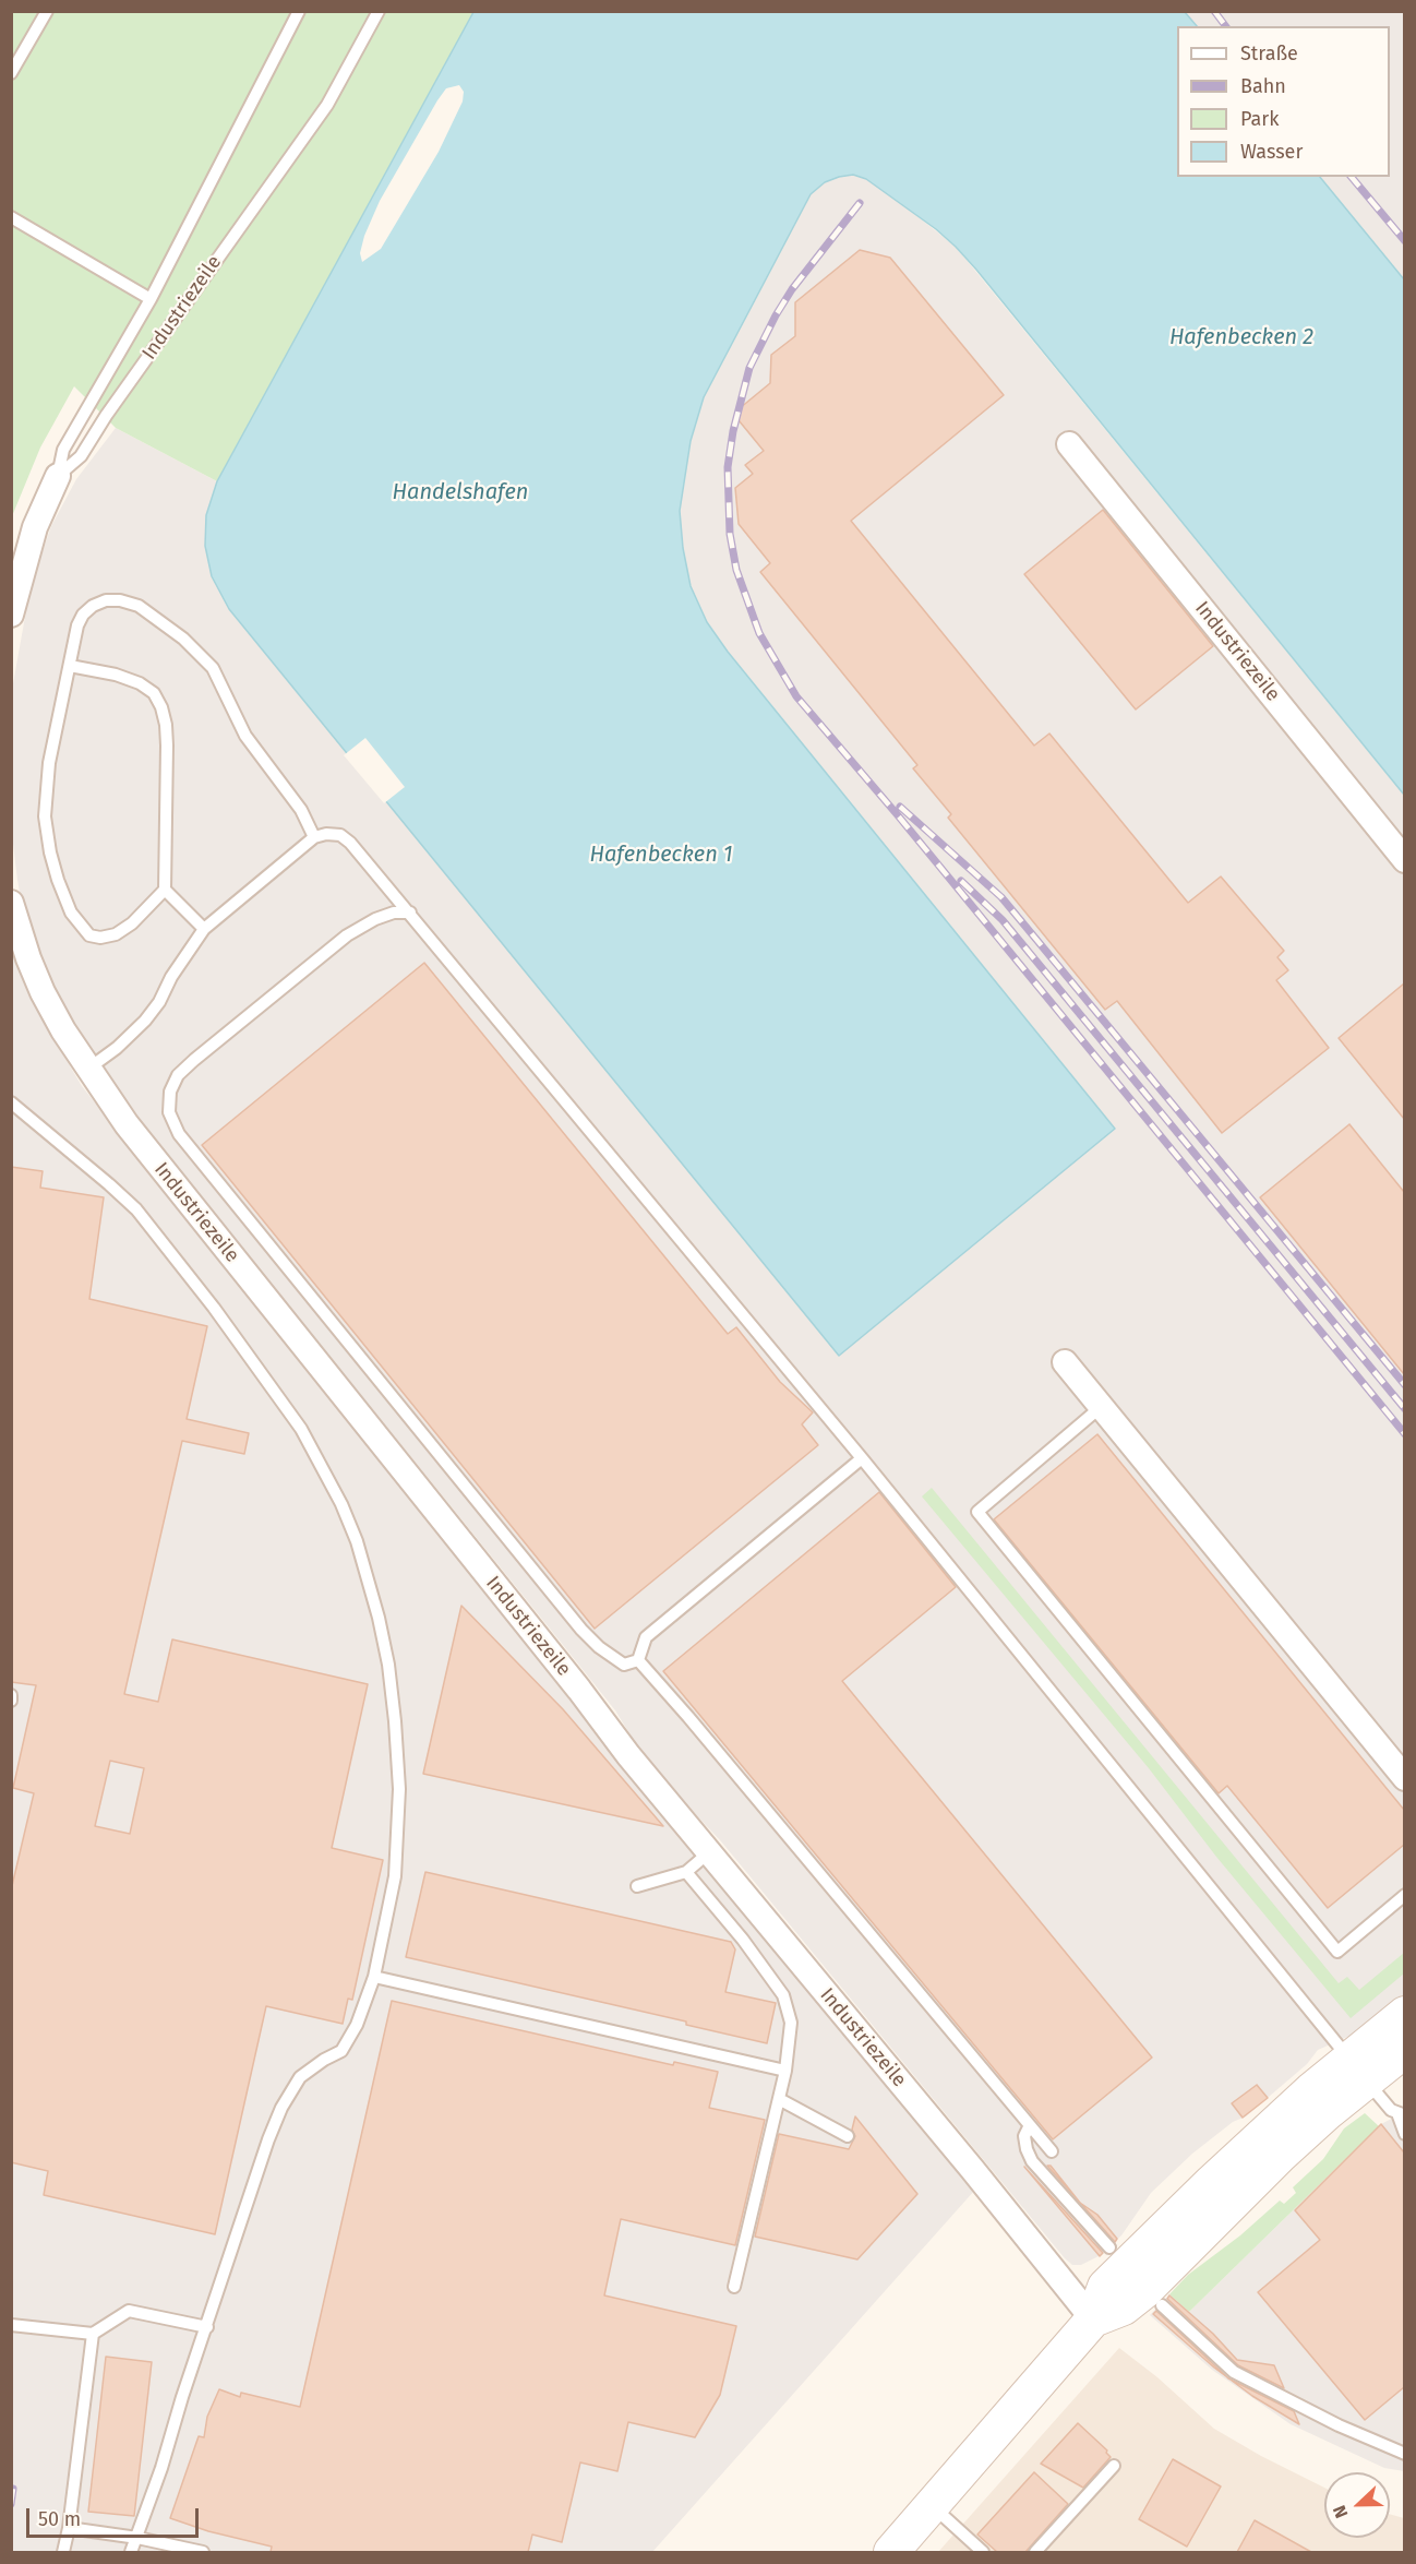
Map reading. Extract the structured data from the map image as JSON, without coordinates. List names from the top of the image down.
{
  "streets": {
    "street": ["Industriezeile"]
  },
  "water": ["Hafenbecken 2", "Handelshafen", "Hafenbecken 1"],
  "legend": [
    "Straße",
    "Bahn",
    "Park",
    "Wasser"
  ],
  "scale_bar": "50 m",
  "north": "left"
}
